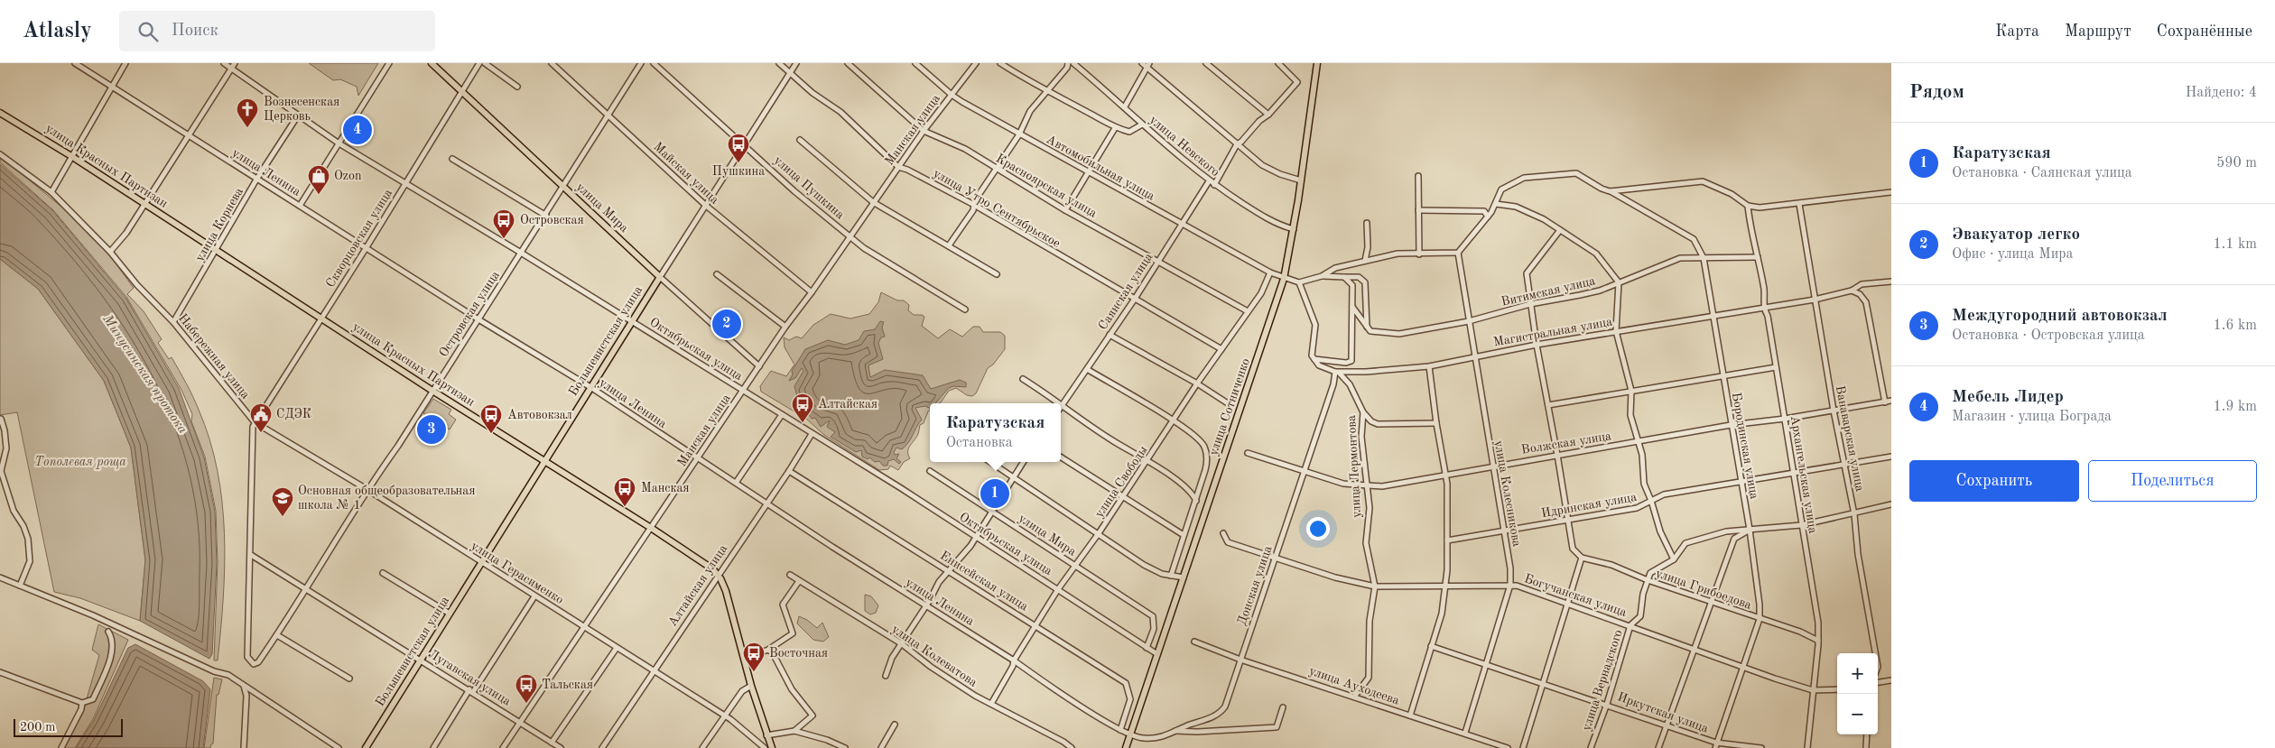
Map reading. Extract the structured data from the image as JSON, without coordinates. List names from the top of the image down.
{
  "streets": {
    "main road": [
      "улица Красных Партизан",
      "улица Мира",
      "Большевистская улица",
      "улица Сотниченко"
    ],
    "street": [
      "Манская улица",
      "улица Невского",
      "Автомобильная улица",
      "улица Ленина",
      "Майская улица",
      "Красноярская улица",
      "улица Пушкина",
      "улица Утро Сентябрьское",
      "улица Корнева",
      "Скворцовская улица",
      "Саянская улица",
      "Витимская улица",
      "Островская улица",
      "Магистральная улица",
      "Октябрьская улица",
      "Набережная улица",
      "Ванаварская улица",
      "Волжская улица",
      "Бородинская улица",
      "улица Лермонтова",
      "Архангельская улица",
      "улица Свободы",
      "улица Колесникова",
      "Идринская улица",
      "улица Герасименко",
      "Енисейская улица",
      "Алтайская улица",
      "Донская улица",
      "улица Грибоедова",
      "Богучанская улица",
      "улица Колеватова",
      "Лугавская улица",
      "улица Вернадского",
      "улица Ауходеева",
      "Иркутская улица"
    ]
  },
  "crossings": [
    ["Манская улица", "улица Красных Партизан"],
    ["Манская улица", "Автомобильная улица"],
    ["Манская улица", "улица Ленина"],
    ["Манская улица", "Майская улица"],
    ["Манская улица", "Красноярская улица"],
    ["Манская улица", "улица Пушкина"],
    ["Манская улица", "улица Мира"],
    ["Манская улица", "улица Утро Сентябрьское"],
    ["Манская улица", "Октябрьская улица"],
    ["Манская улица", "улица Герасименко"],
    ["Манская улица", "Лугавская улица"],
    ["улица Невского", "Саянская улица"],
    ["улица Невского", "улица Сотниченко"],
    ["улица Красных Партизан", "улица Корнева"],
    ["улица Красных Партизан", "Скворцовская улица"],
    ["улица Красных Партизан", "Островская улица"],
    ["улица Красных Партизан", "Большевистская улица"],
    ["улица Красных Партизан", "Алтайская улица"],
    ["Автомобильная улица", "Саянская улица"],
    ["Автомобильная улица", "улица Сотниченко"],
    ["Автомобильная улица", "улица Свободы"],
    ["улица Ленина", "улица Корнева"],
    ["улица Ленина", "Скворцовская улица"],
    ["улица Ленина", "Островская улица"],
    ["улица Ленина", "Большевистская улица"],
    ["улица Ленина", "улица Сотниченко"],
    ["улица Ленина", "улица Свободы"],
    ["улица Ленина", "Енисейская улица"],
    ["улица Ленина", "Алтайская улица"],
    ["улица Ленина", "Донская улица"],
    ["Майская улица", "Островская улица"],
    ["Майская улица", "Большевистская улица"],
    ["Красноярская улица", "Саянская улица"],
    ["Красноярская улица", "улица Свободы"],
    ["улица Пушкина", "Большевистская улица"],
    ["улица Мира", "Скворцовская улица"],
    ["улица Мира", "Островская улица"],
    ["улица Мира", "Большевистская улица"],
    ["улица Мира", "Октябрьская улица"],
    ["улица Мира", "улица Свободы"],
    ["улица Утро Сентябрьское", "Саянская улица"],
    ["улица Утро Сентябрьское", "Большевистская улица"],
    ["улица Утро Сентябрьское", "улица Свободы"],
    ["улица Корнева", "Октябрьская улица"],
    ["улица Корнева", "Набережная улица"],
    ["Скворцовская улица", "Октябрьская улица"],
    ["Скворцовская улица", "Набережная улица"],
    ["Скворцовская улица", "улица Герасименко"],
    ["Витимская улица", "Бородинская улица"],
    ["Витимская улица", "Архангельская улица"],
    ["Витимская улица", "улица Колесникова"],
    ["Островская улица", "Октябрьская улица"],
    ["Островская улица", "улица Герасименко"],
    ["Островская улица", "Лугавская улица"],
    ["Магистральная улица", "Ванаварская улица"],
    ["Магистральная улица", "Бородинская улица"],
    ["Магистральная улица", "улица Лермонтова"],
    ["Магистральная улица", "Архангельская улица"],
    ["Магистральная улица", "улица Колесникова"],
    ["Магистральная улица", "Донская улица"],
    ["Большевистская улица", "Октябрьская улица"],
    ["Большевистская улица", "улица Герасименко"],
    ["Большевистская улица", "Лугавская улица"],
    ["Октябрьская улица", "улица Сотниченко"],
    ["Октябрьская улица", "улица Свободы"],
    ["Октябрьская улица", "Алтайская улица"],
    ["Набережная улица", "улица Герасименко"],
    ["улица Сотниченко", "Донская улица"],
    ["Ванаварская улица", "Волжская улица"],
    ["Ванаварская улица", "Идринская улица"],
    ["Волжская улица", "Бородинская улица"],
    ["Волжская улица", "улица Лермонтова"],
    ["Волжская улица", "Архангельская улица"],
    ["Волжская улица", "улица Колесникова"],
    ["Волжская улица", "Донская улица"],
    ["Бородинская улица", "улица Колесникова"],
    ["Бородинская улица", "Идринская улица"],
    ["Бородинская улица", "улица Грибоедова"],
    ["Бородинская улица", "Богучанская улица"],
    ["Бородинская улица", "Иркутская улица"],
    ["улица Лермонтова", "Донская улица"],
    ["улица Лермонтова", "Богучанская улица"],
    ["улица Лермонтова", "улица Ауходеева"],
    ["Архангельская улица", "Идринская улица"],
    ["Архангельская улица", "улица Грибоедова"],
    ["Архангельская улица", "Богучанская улица"],
    ["улица Свободы", "Енисейская улица"],
    ["улица Свободы", "улица Колеватова"],
    ["улица Колесникова", "Идринская улица"],
    ["улица Колесникова", "Богучанская улица"],
    ["улица Колесникова", "улица Ауходеева"],
    ["улица Колесникова", "Иркутская улица"],
    ["улица Герасименко", "Алтайская улица"],
    ["Енисейская улица", "Алтайская улица"],
    ["Донская улица", "Богучанская улица"],
    ["Донская улица", "улица Ауходеева"],
    ["улица Грибоедова", "улица Вернадского"],
    ["Богучанская улица", "улица Вернадского"],
    ["улица Вернадского", "Иркутская улица"]
  ],
  "water": ["Минусинская протока"],
  "parks": ["Тополевая роща"],
  "places": {
    "church": ["Вознесенская Церковь"],
    "bus stop": [
      "Пушкина",
      "Островская",
      "Алтайская",
      "Автовокзал",
      "Манская",
      "Восточная",
      "Тальская"
    ],
    "shop": ["Ozon"],
    "public building": ["СДЭК"],
    "school or university": ["Основная общеобразовательная школа № 1"]
  },
  "scale_bar": "200 m",
  "page": {
    "header": "Atlasly",
    "search": "Поиск",
    "nav": ["Карта", "Маршрут", "Сохранённые"],
    "heading": ["Рядом", "Найдено: 4"],
    "pins": [
      "4",
      "2",
      "3",
      "1"
    ],
    "list": [
      {
        "mark": "1",
        "name": "Каратузская",
        "note": "Остановка · Саянская улица",
        "value": "590 m"
      },
      {
        "mark": "2",
        "name": "Эвакуатор легко",
        "note": "Офис · улица Мира",
        "value": "1.1 km"
      },
      {
        "mark": "3",
        "name": "Междугородний автовокзал",
        "note": "Остановка · Островская улица",
        "value": "1.6 km"
      },
      {
        "mark": "4",
        "name": "Мебель Лидер",
        "note": "Магазин · улица Бограда",
        "value": "1.9 km"
      }
    ],
    "popup": ["Каратузская", "Остановка"],
    "buttons": ["Сохранить", "Поделиться"],
    "map_buttons": ["+", "−"],
    "scale": "200 m"
  }
}
